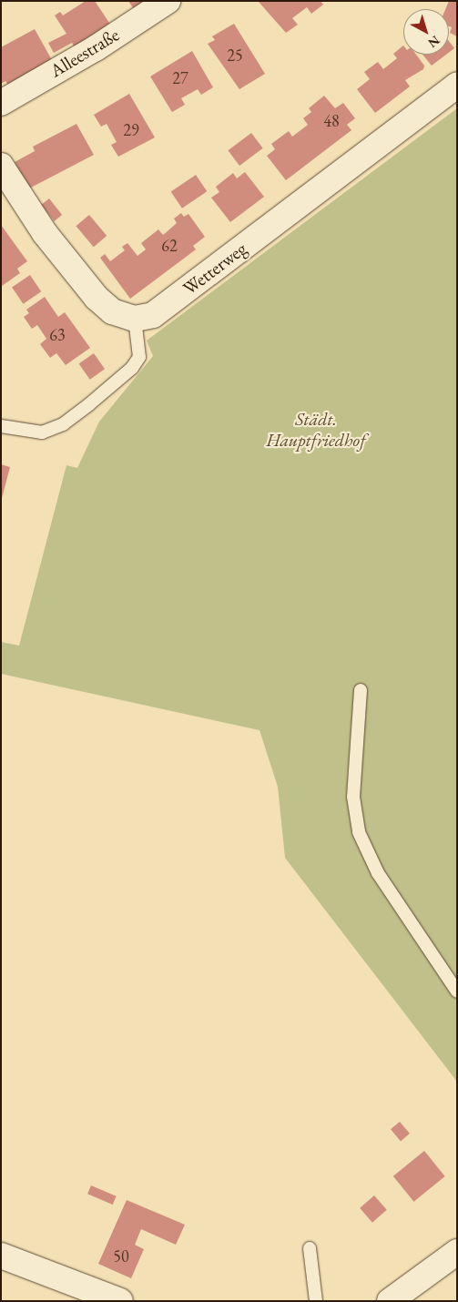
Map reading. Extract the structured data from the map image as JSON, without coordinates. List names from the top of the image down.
{
  "streets": {
    "street": ["Alleestraße", "Wetterweg"]
  },
  "parks": ["Städt. Hauptfriedhof"],
  "house_numbers": [
    "25",
    "27",
    "48",
    "29",
    "62",
    "63",
    "50"
  ],
  "north": "bottom right"
}
